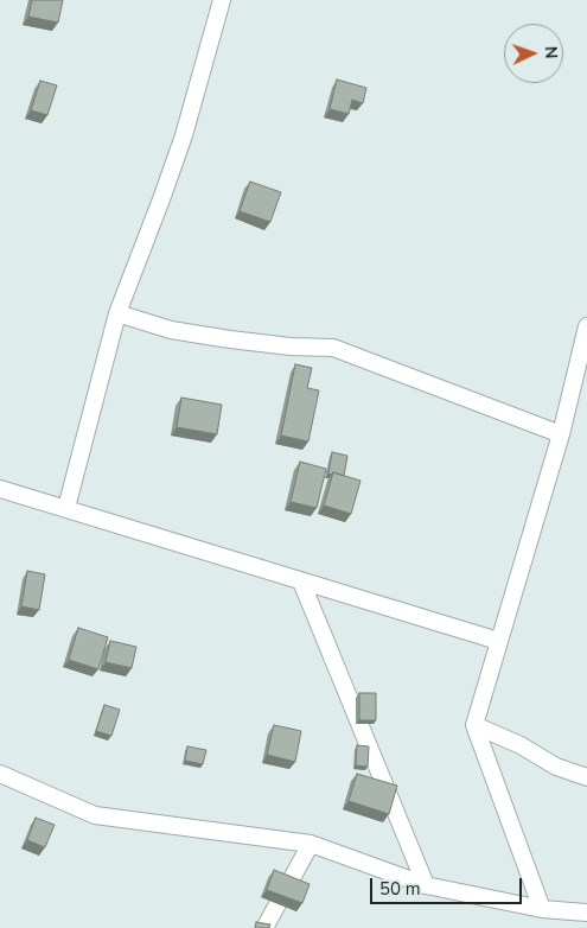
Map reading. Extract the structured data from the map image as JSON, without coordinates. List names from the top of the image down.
{
  "scale_bar": "50 m",
  "north": "right"
}
